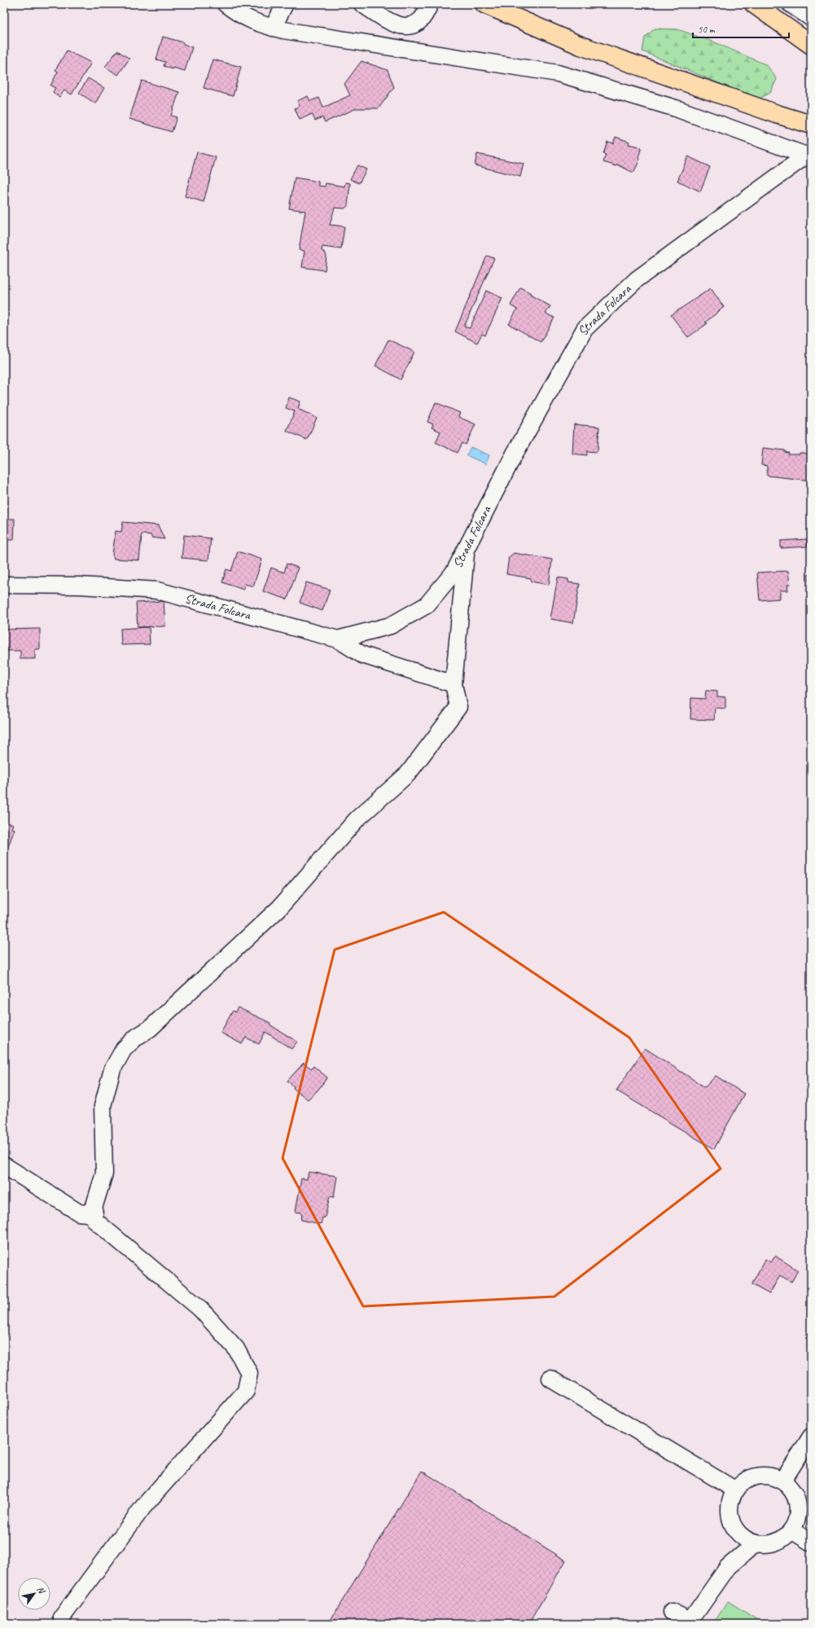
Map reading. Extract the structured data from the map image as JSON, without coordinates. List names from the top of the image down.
{
  "streets": {
    "street": ["Strada Folcara"]
  },
  "scale_bar": "50 m",
  "north": "top right"
}
